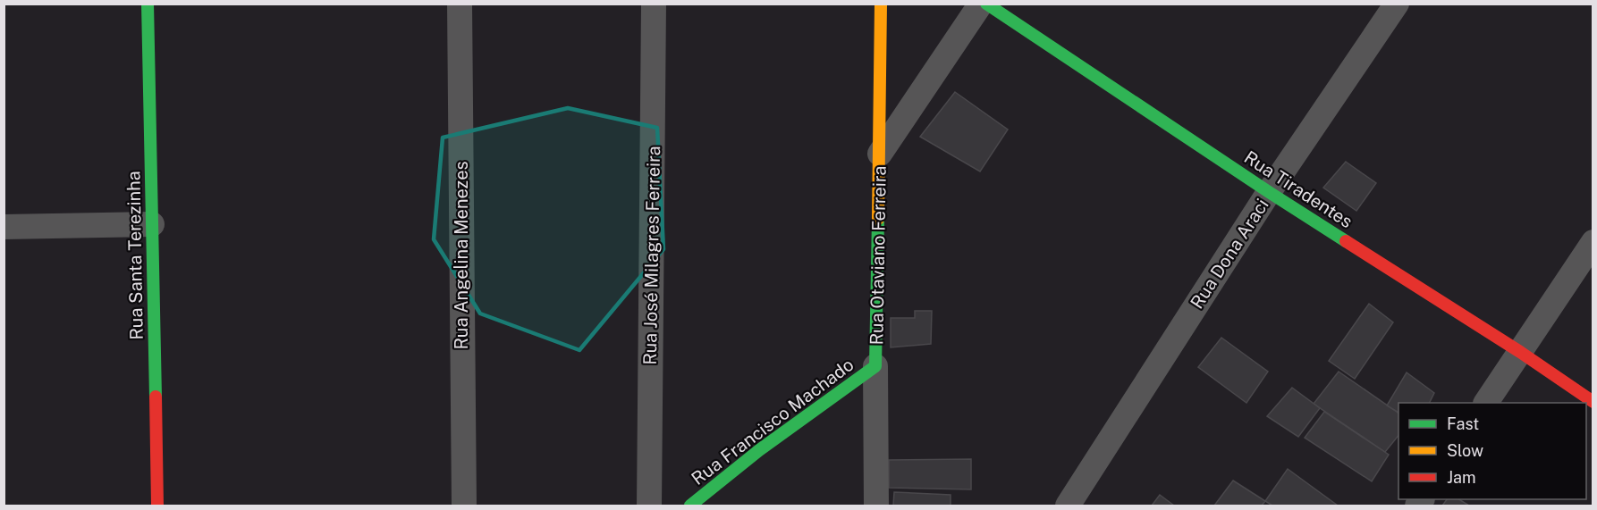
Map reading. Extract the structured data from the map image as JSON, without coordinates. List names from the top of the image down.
{
  "streets": {
    "street": [
      "Rua Tiradentes",
      "Rua Dona Araci",
      "Rua Santa Terezinha",
      "Rua Angelina Menezes",
      "Rua José Milagres Ferreira",
      "Rua Otaviano Ferreira",
      "Rua Francisco Machado"
    ]
  },
  "crossings": [
    ["Rua Tiradentes", "Rua Dona Araci"],
    ["Rua Otaviano Ferreira", "Rua Francisco Machado"]
  ],
  "legend": ["Fast", "Slow", "Jam"]
}
